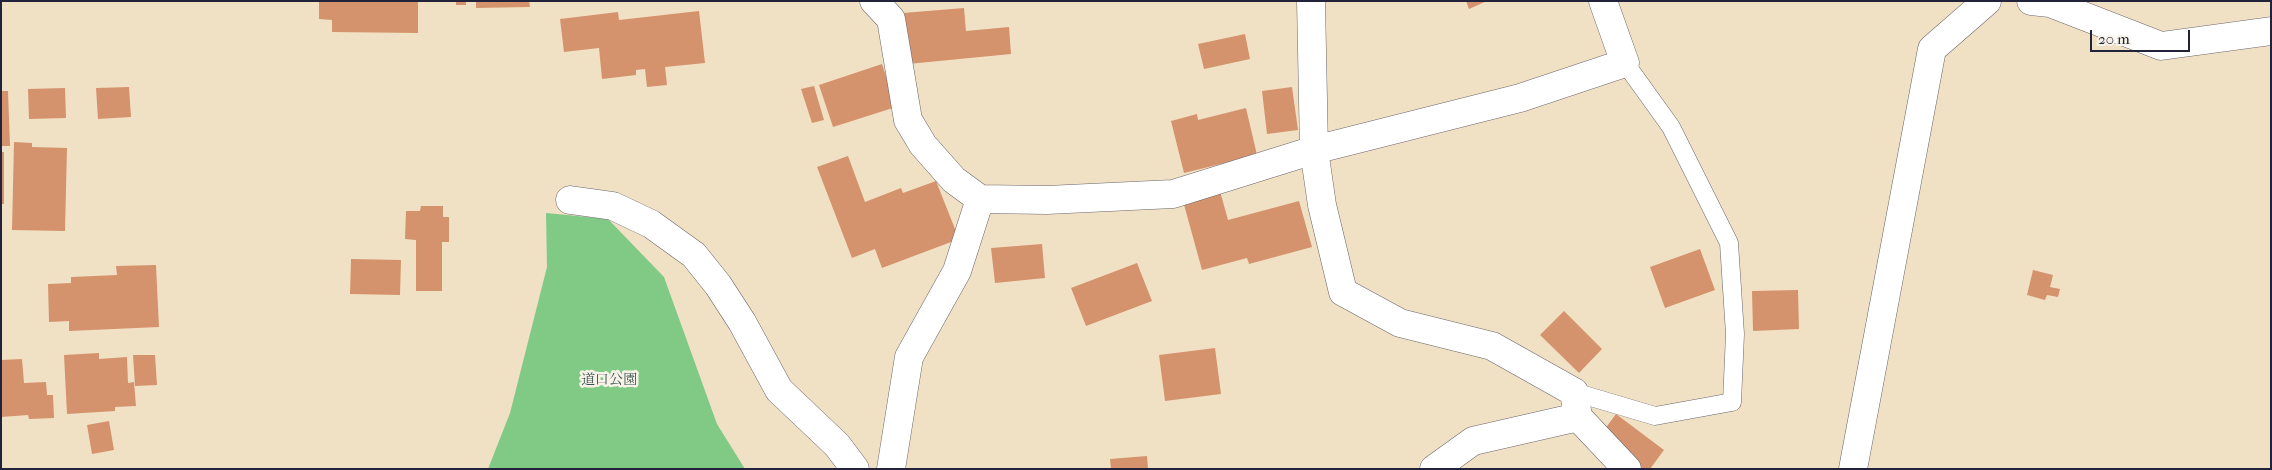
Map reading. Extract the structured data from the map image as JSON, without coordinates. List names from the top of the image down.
{
  "parks": ["道口公園"],
  "scale_bar": "20 m"
}
